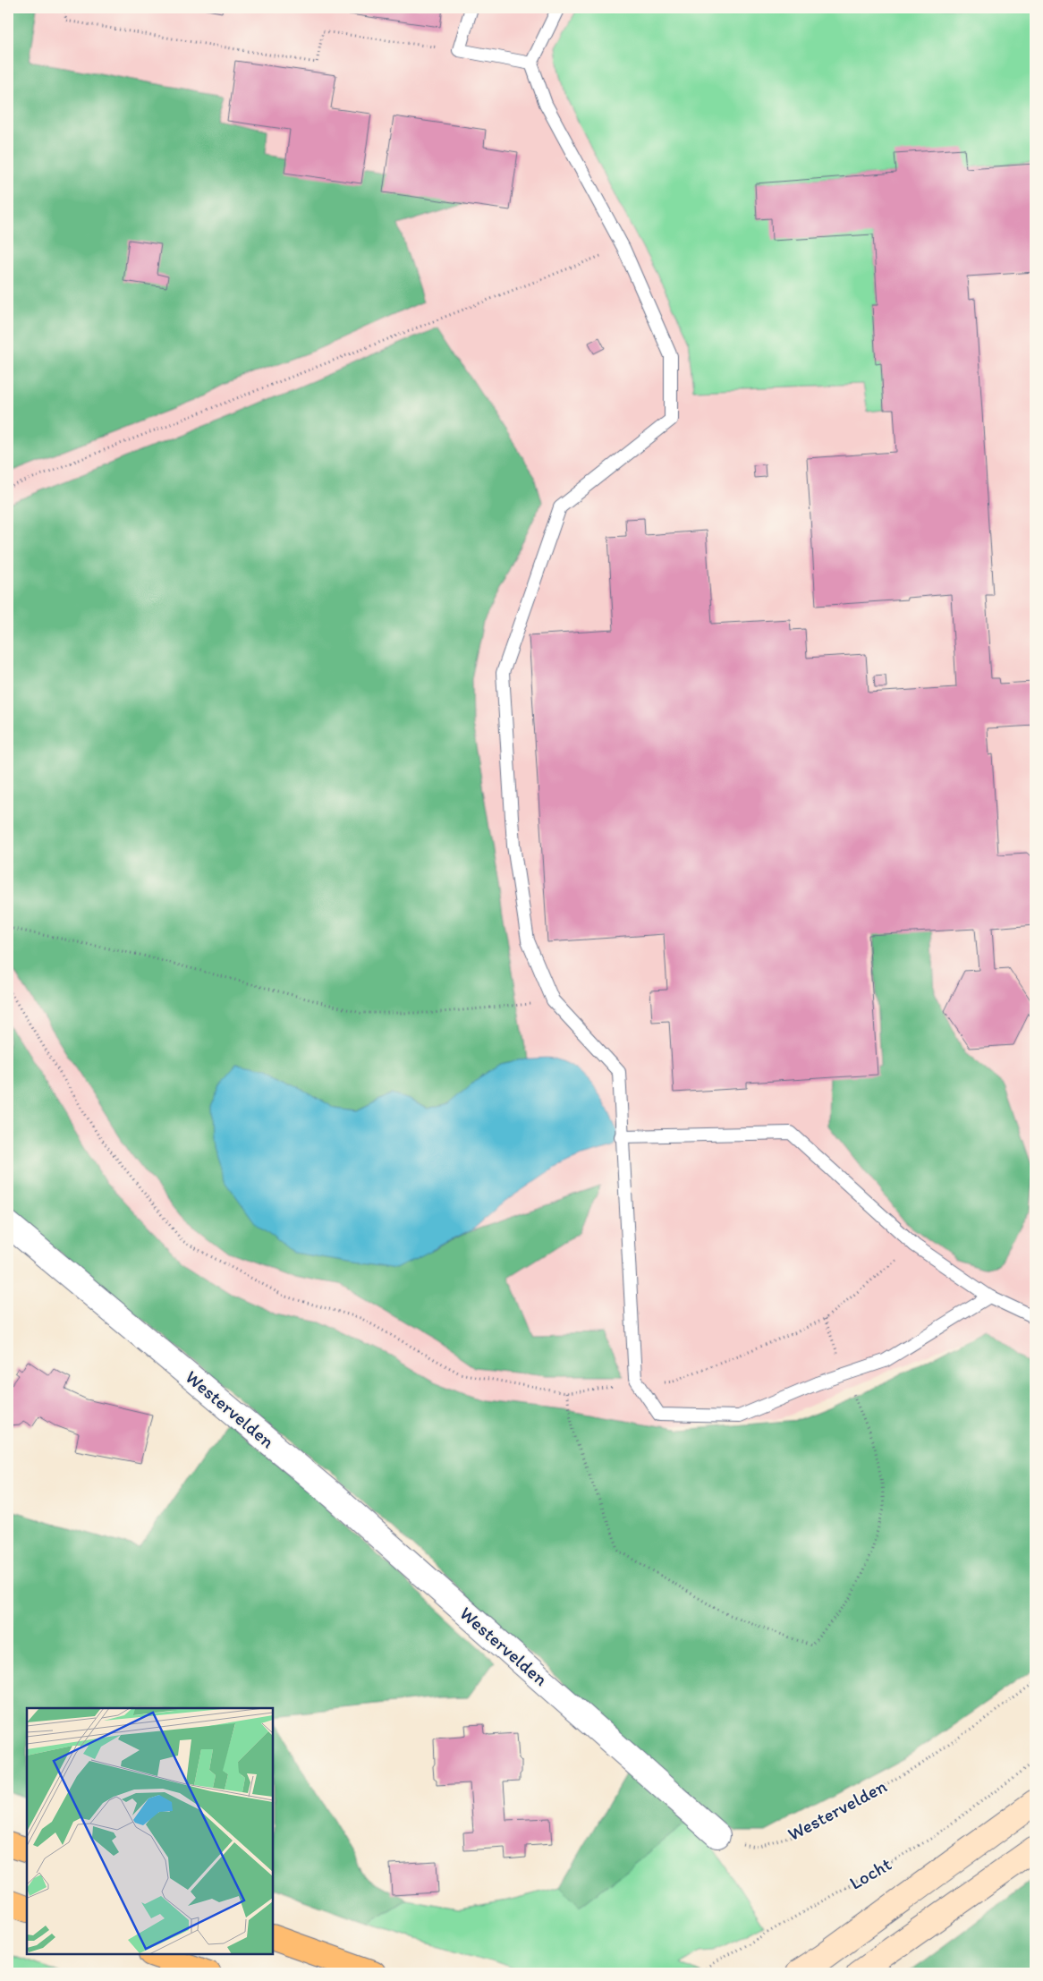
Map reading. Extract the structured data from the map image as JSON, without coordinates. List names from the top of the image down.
{
  "streets": {
    "main road": ["Locht"],
    "street": ["Westervelden"]
  }
}
